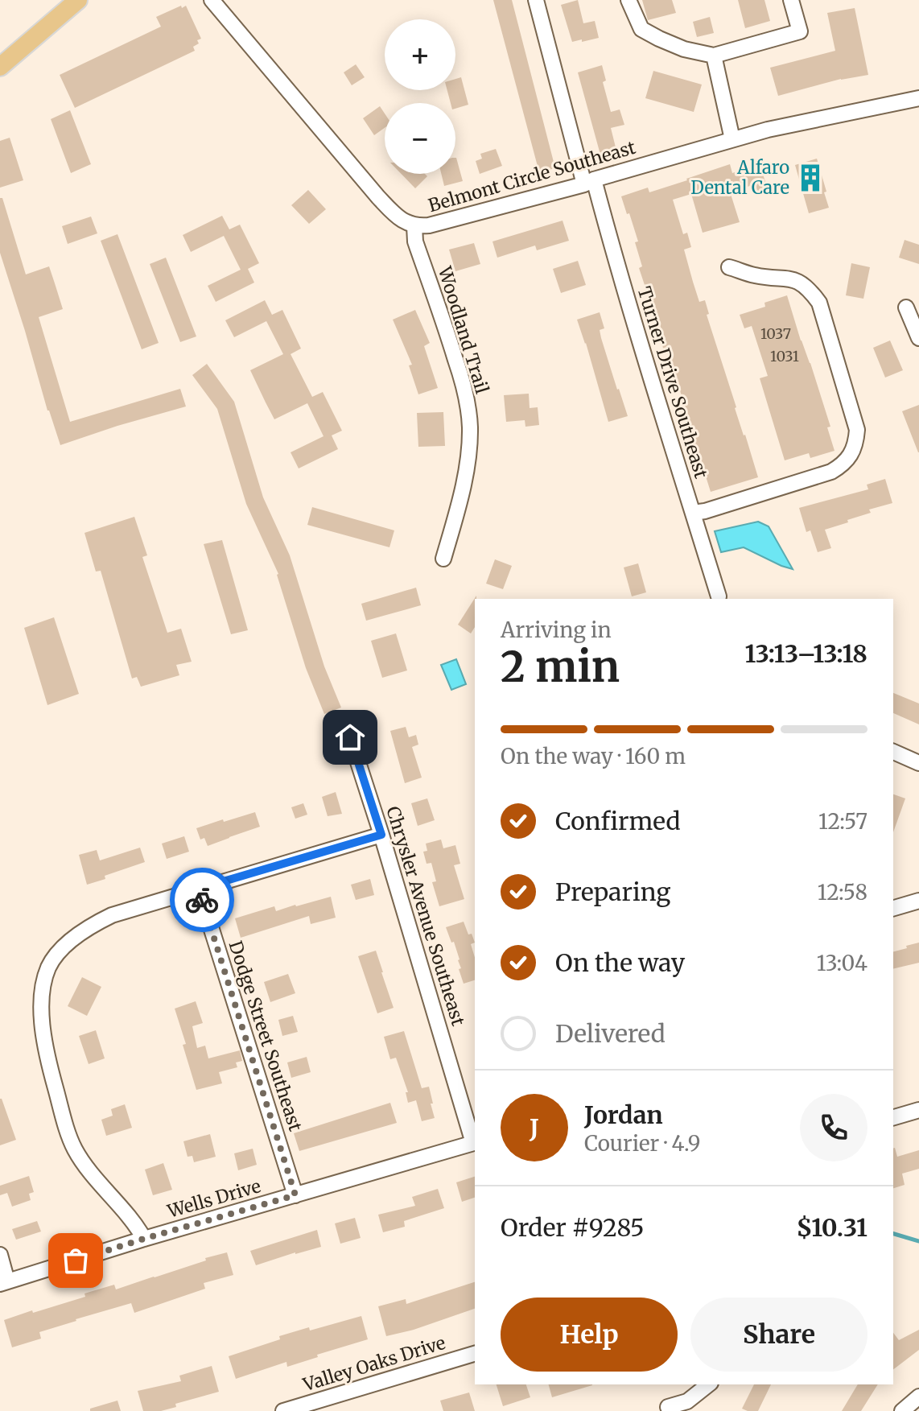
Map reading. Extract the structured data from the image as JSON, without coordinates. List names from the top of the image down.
{
  "streets": {
    "street": [
      "Belmont Circle Southeast",
      "Woodland Trail",
      "Turner Drive Southeast",
      "Chrysler Avenue Southeast",
      "Dodge Street Southeast",
      "Wells Drive",
      "Valley Oaks Drive"
    ]
  },
  "crossings": [
    ["Belmont Circle Southeast", "Woodland Trail"],
    ["Belmont Circle Southeast", "Turner Drive Southeast"],
    ["Chrysler Avenue Southeast", "Wells Drive"],
    ["Dodge Street Southeast", "Wells Drive"]
  ],
  "places": {
    "building": ["Alfaro Dental Care"]
  },
  "house_numbers": ["1037", "1031"],
  "page": {
    "map_buttons": ["+", "−"],
    "heading": ["2 min", "Arriving in", "13:13–13:18"],
    "panel": [
      "Jordan",
      "Courier · 4.9",
      "Order #9285",
      "$10.31"
    ],
    "bar": "On the way · 160 m",
    "list": [
      ["Confirmed", "12:57"],
      ["Preparing", "12:58"],
      ["On the way", "13:04"],
      "Delivered"
    ],
    "round": "J",
    "buttons": ["Help", "Share"]
  }
}
